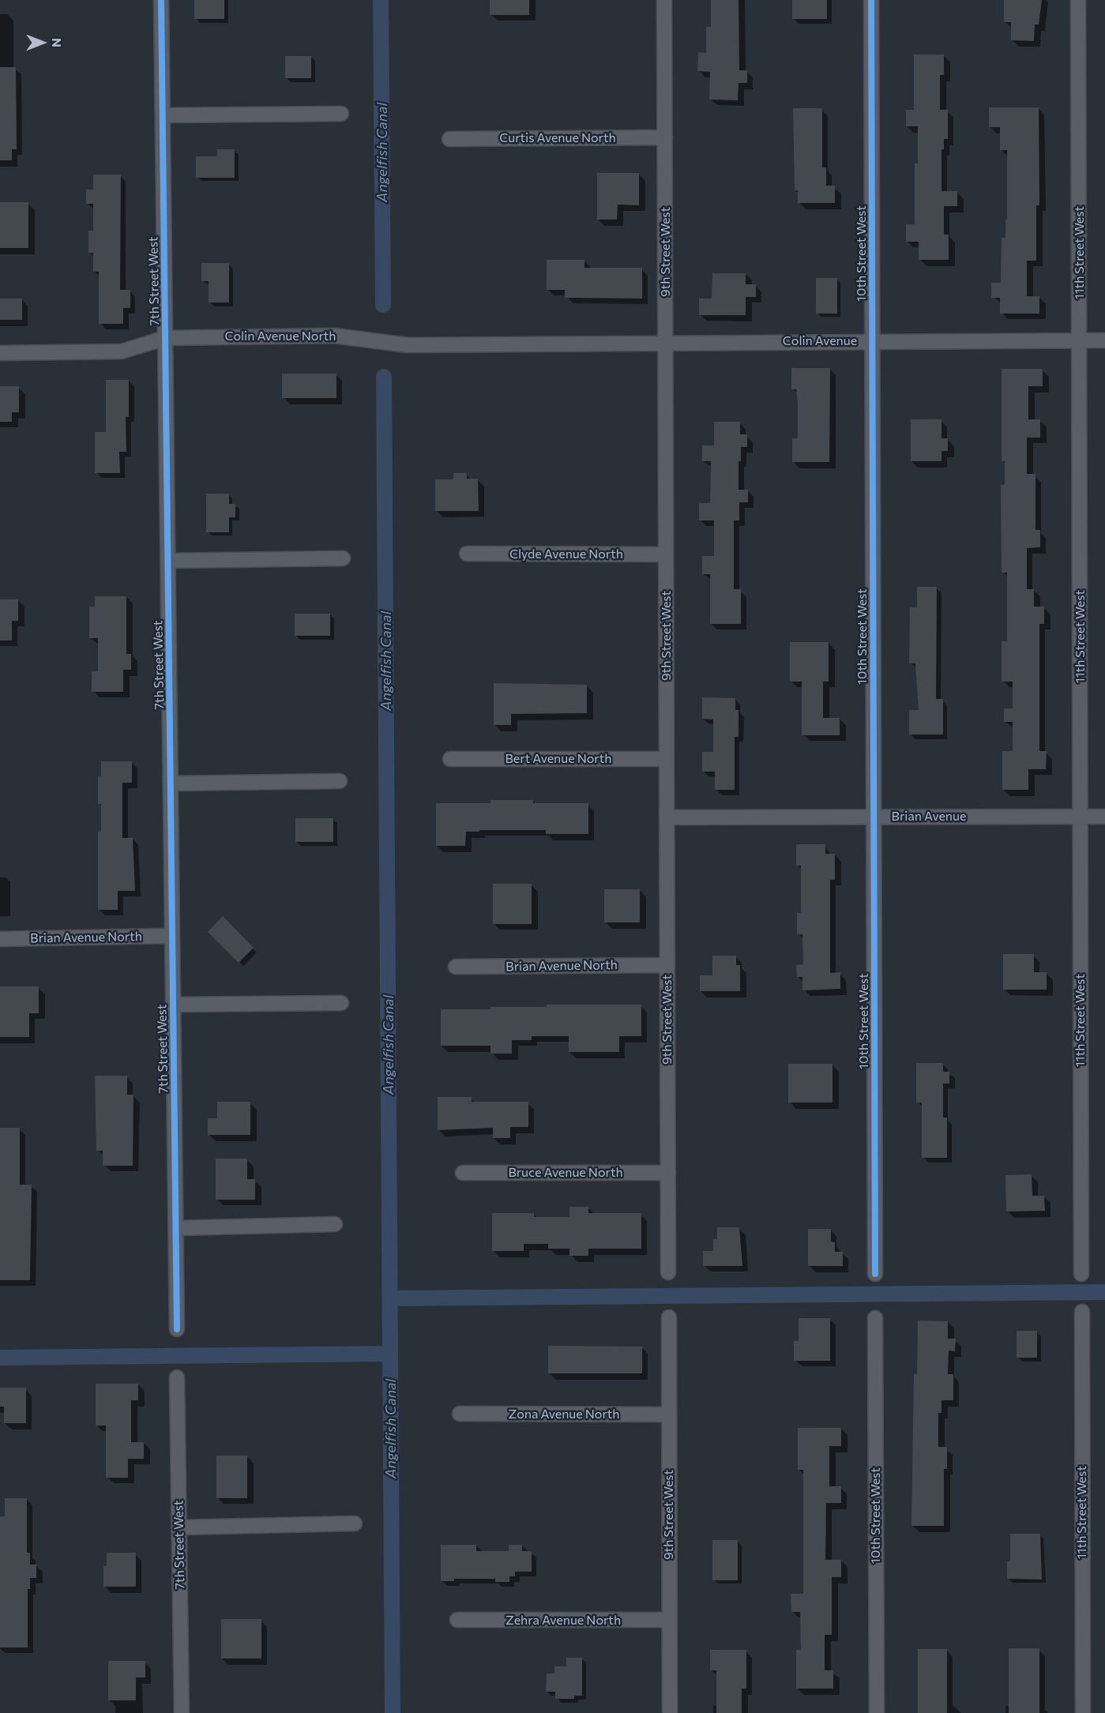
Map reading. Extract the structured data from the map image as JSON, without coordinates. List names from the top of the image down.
{
  "streets": {
    "street": [
      "Curtis Avenue North",
      "9th Street West",
      "11th Street West",
      "10th Street West",
      "7th Street West",
      "Colin Avenue North",
      "Colin Avenue",
      "Clyde Avenue North",
      "Bert Avenue North",
      "Brian Avenue",
      "Brian Avenue North",
      "Bruce Avenue North",
      "Zona Avenue North",
      "Zehra Avenue North"
    ]
  },
  "crossings": [
    ["Curtis Avenue North", "9th Street West"],
    ["9th Street West", "Colin Avenue"],
    ["9th Street West", "Clyde Avenue North"],
    ["9th Street West", "Bert Avenue North"],
    ["9th Street West", "Brian Avenue"],
    ["9th Street West", "Brian Avenue North"],
    ["9th Street West", "Bruce Avenue North"],
    ["9th Street West", "Zona Avenue North"],
    ["9th Street West", "Zehra Avenue North"],
    ["11th Street West", "Colin Avenue"],
    ["11th Street West", "Brian Avenue"],
    ["10th Street West", "Colin Avenue"],
    ["10th Street West", "Brian Avenue"],
    ["7th Street West", "Colin Avenue North"],
    ["7th Street West", "Brian Avenue North"],
    ["Colin Avenue North", "Colin Avenue"]
  ],
  "water": ["Angelfish Canal"],
  "north": "right"
}
